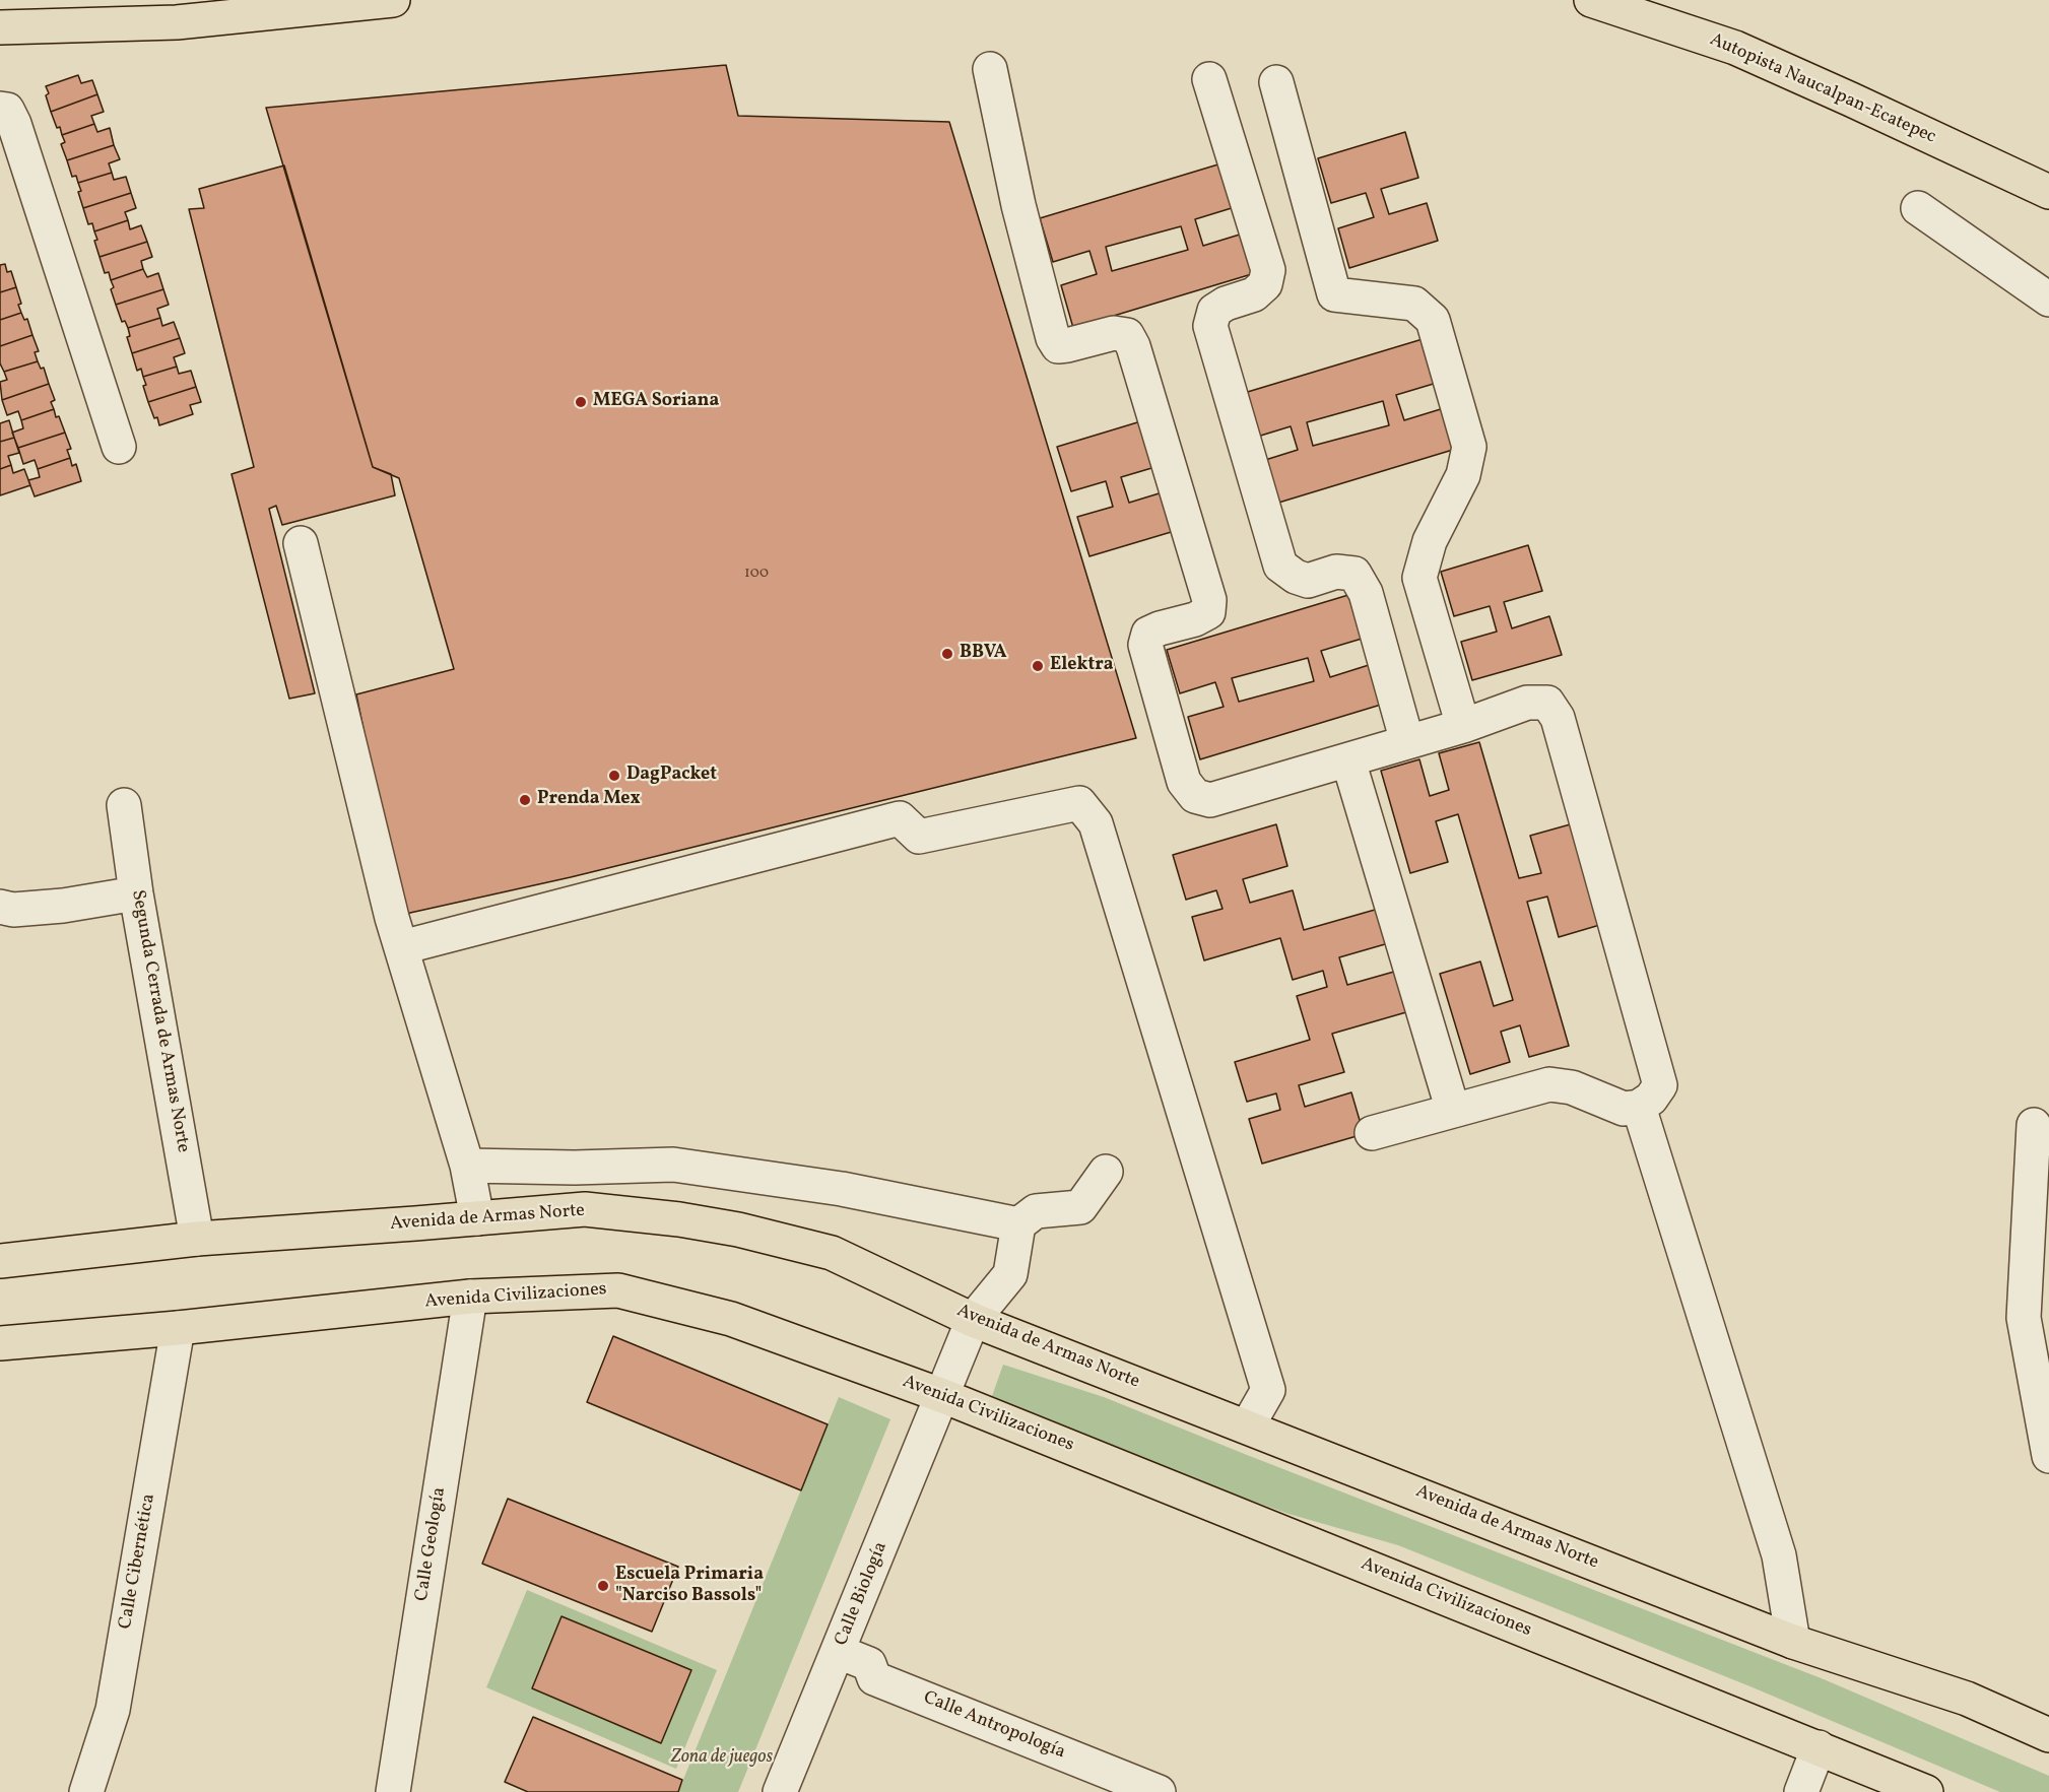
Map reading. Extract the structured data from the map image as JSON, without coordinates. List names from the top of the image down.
{
  "streets": {
    "main road": ["Autopista Naucalpan-Ecatepec", "Avenida de Armas Norte", "Avenida Civilizaciones"],
    "street": [
      "Segunda Cerrada de Armas Norte",
      "Calle Geología",
      "Calle Cibernética",
      "Calle Biología",
      "Calle Antropología"
    ]
  },
  "crossings": [
    ["Segunda Cerrada de Armas Norte", "Avenida de Armas Norte"],
    ["Avenida de Armas Norte", "Calle Biología"],
    ["Avenida Civilizaciones", "Calle Geología"],
    ["Avenida Civilizaciones", "Calle Cibernética"],
    ["Avenida Civilizaciones", "Calle Biología"],
    ["Calle Biología", "Calle Antropología"]
  ],
  "parks": ["Zona de juegos"],
  "places": [
    "MEGA Soriana",
    "BBVA",
    "Elektra",
    "DagPacket",
    "Prenda Mex",
    "Escuela Primaria \"Narciso Bassols\""
  ],
  "house_numbers": ["100"]
}
